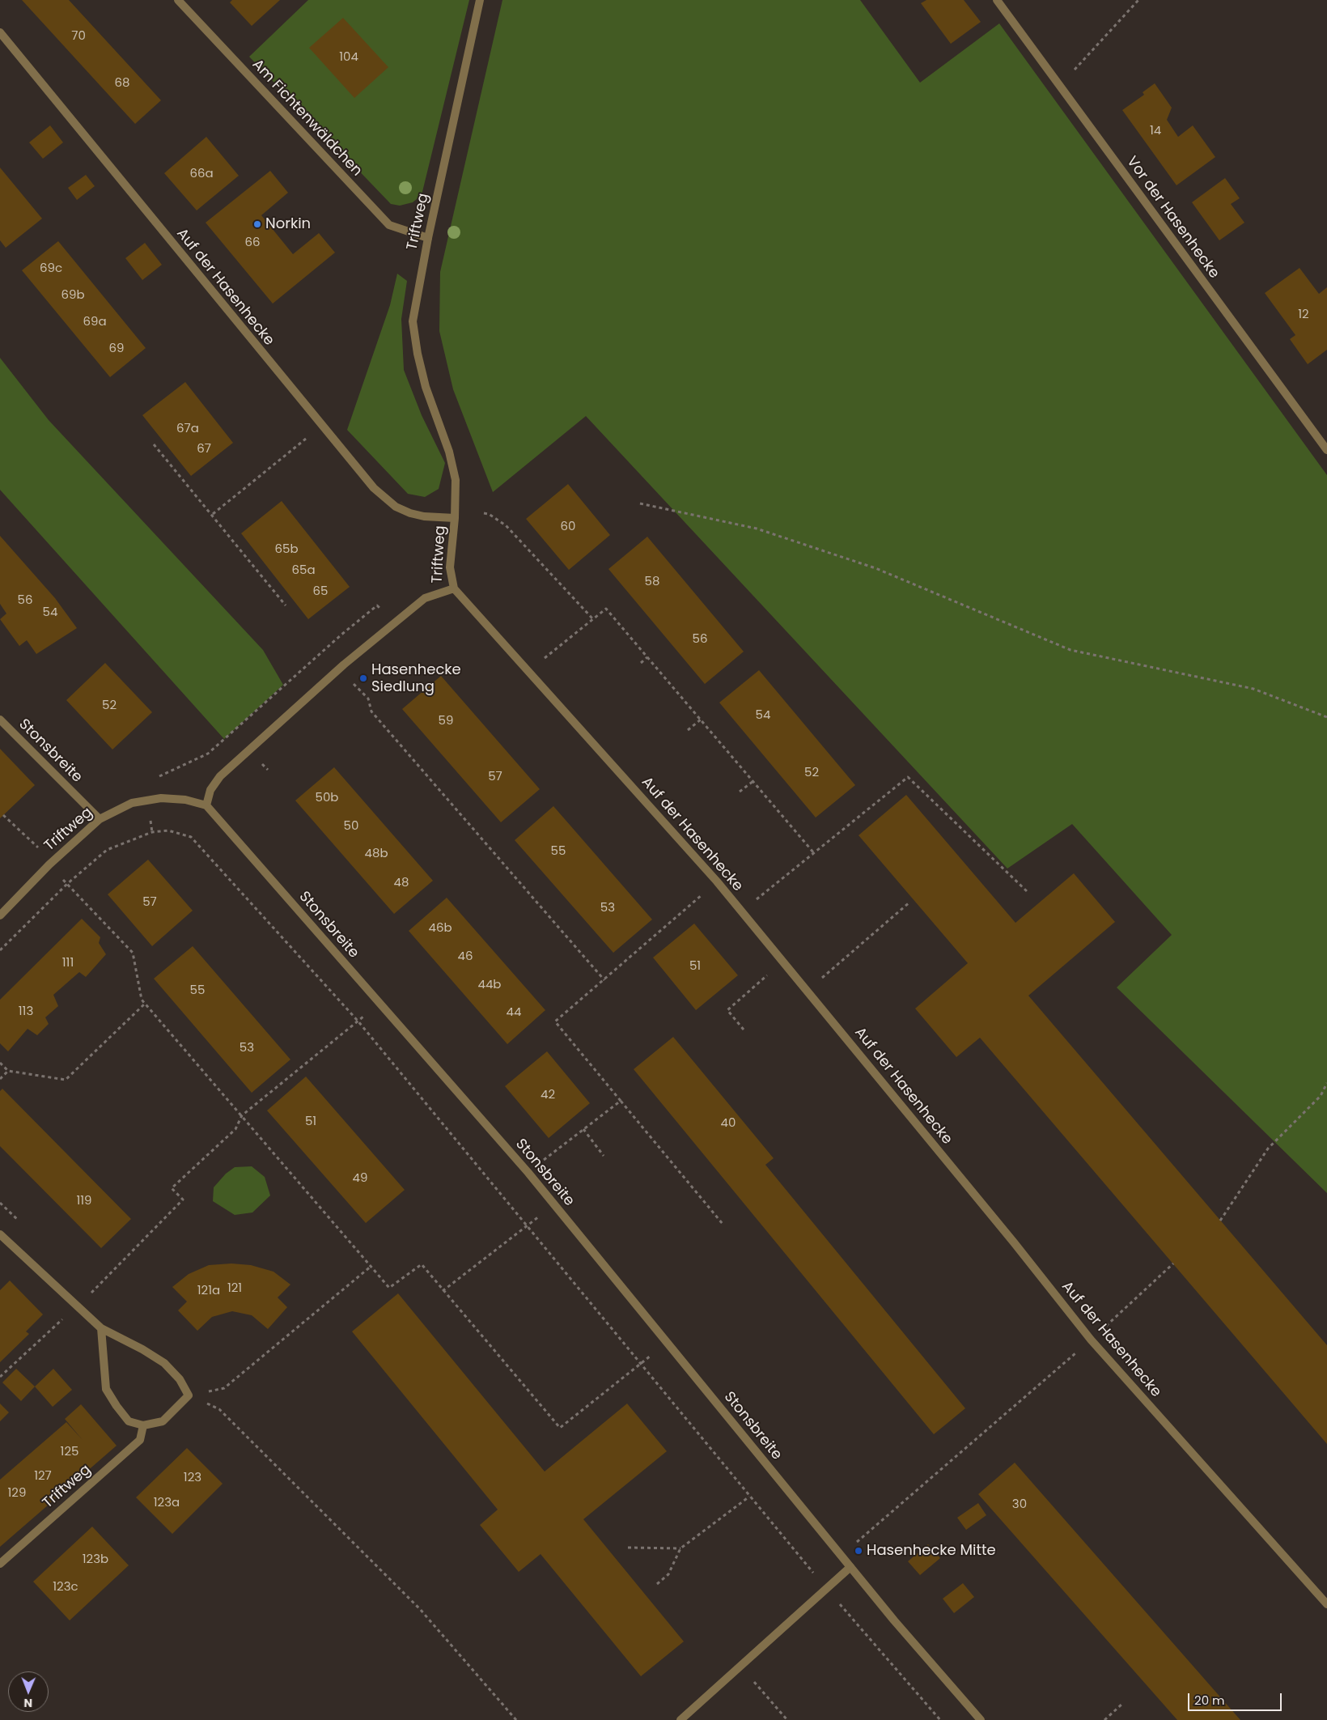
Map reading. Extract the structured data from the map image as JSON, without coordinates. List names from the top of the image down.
{
  "streets": {
    "street": [
      "Am Fichtenwäldchen",
      "Vor der Hasenhecke",
      "Triftweg",
      "Auf der Hasenhecke",
      "Stonsbreite"
    ]
  },
  "crossings": [
    ["Am Fichtenwäldchen", "Triftweg"],
    ["Triftweg", "Auf der Hasenhecke"],
    ["Triftweg", "Stonsbreite"]
  ],
  "places": ["Norkin", "Hasenhecke Siedlung", "Hasenhecke Mitte"],
  "house_numbers": [
    "70",
    "104",
    "68",
    "14",
    "66a",
    "66",
    "69c",
    "69b",
    "12",
    "69a",
    "69",
    "67a",
    "67",
    "60",
    "65b",
    "65a",
    "58",
    "65",
    "56",
    "54",
    "56",
    "52",
    "54",
    "59",
    "52",
    "57",
    "50b",
    "50",
    "55",
    "48b",
    "48",
    "57",
    "53",
    "46b",
    "46",
    "111",
    "51",
    "44b",
    "55",
    "113",
    "44",
    "53",
    "42",
    "51",
    "40",
    "49",
    "119",
    "121",
    "121a",
    "125",
    "127",
    "123",
    "129",
    "123a",
    "30",
    "123b",
    "123c"
  ],
  "scale_bar": "20 m",
  "north": "bottom"
}
